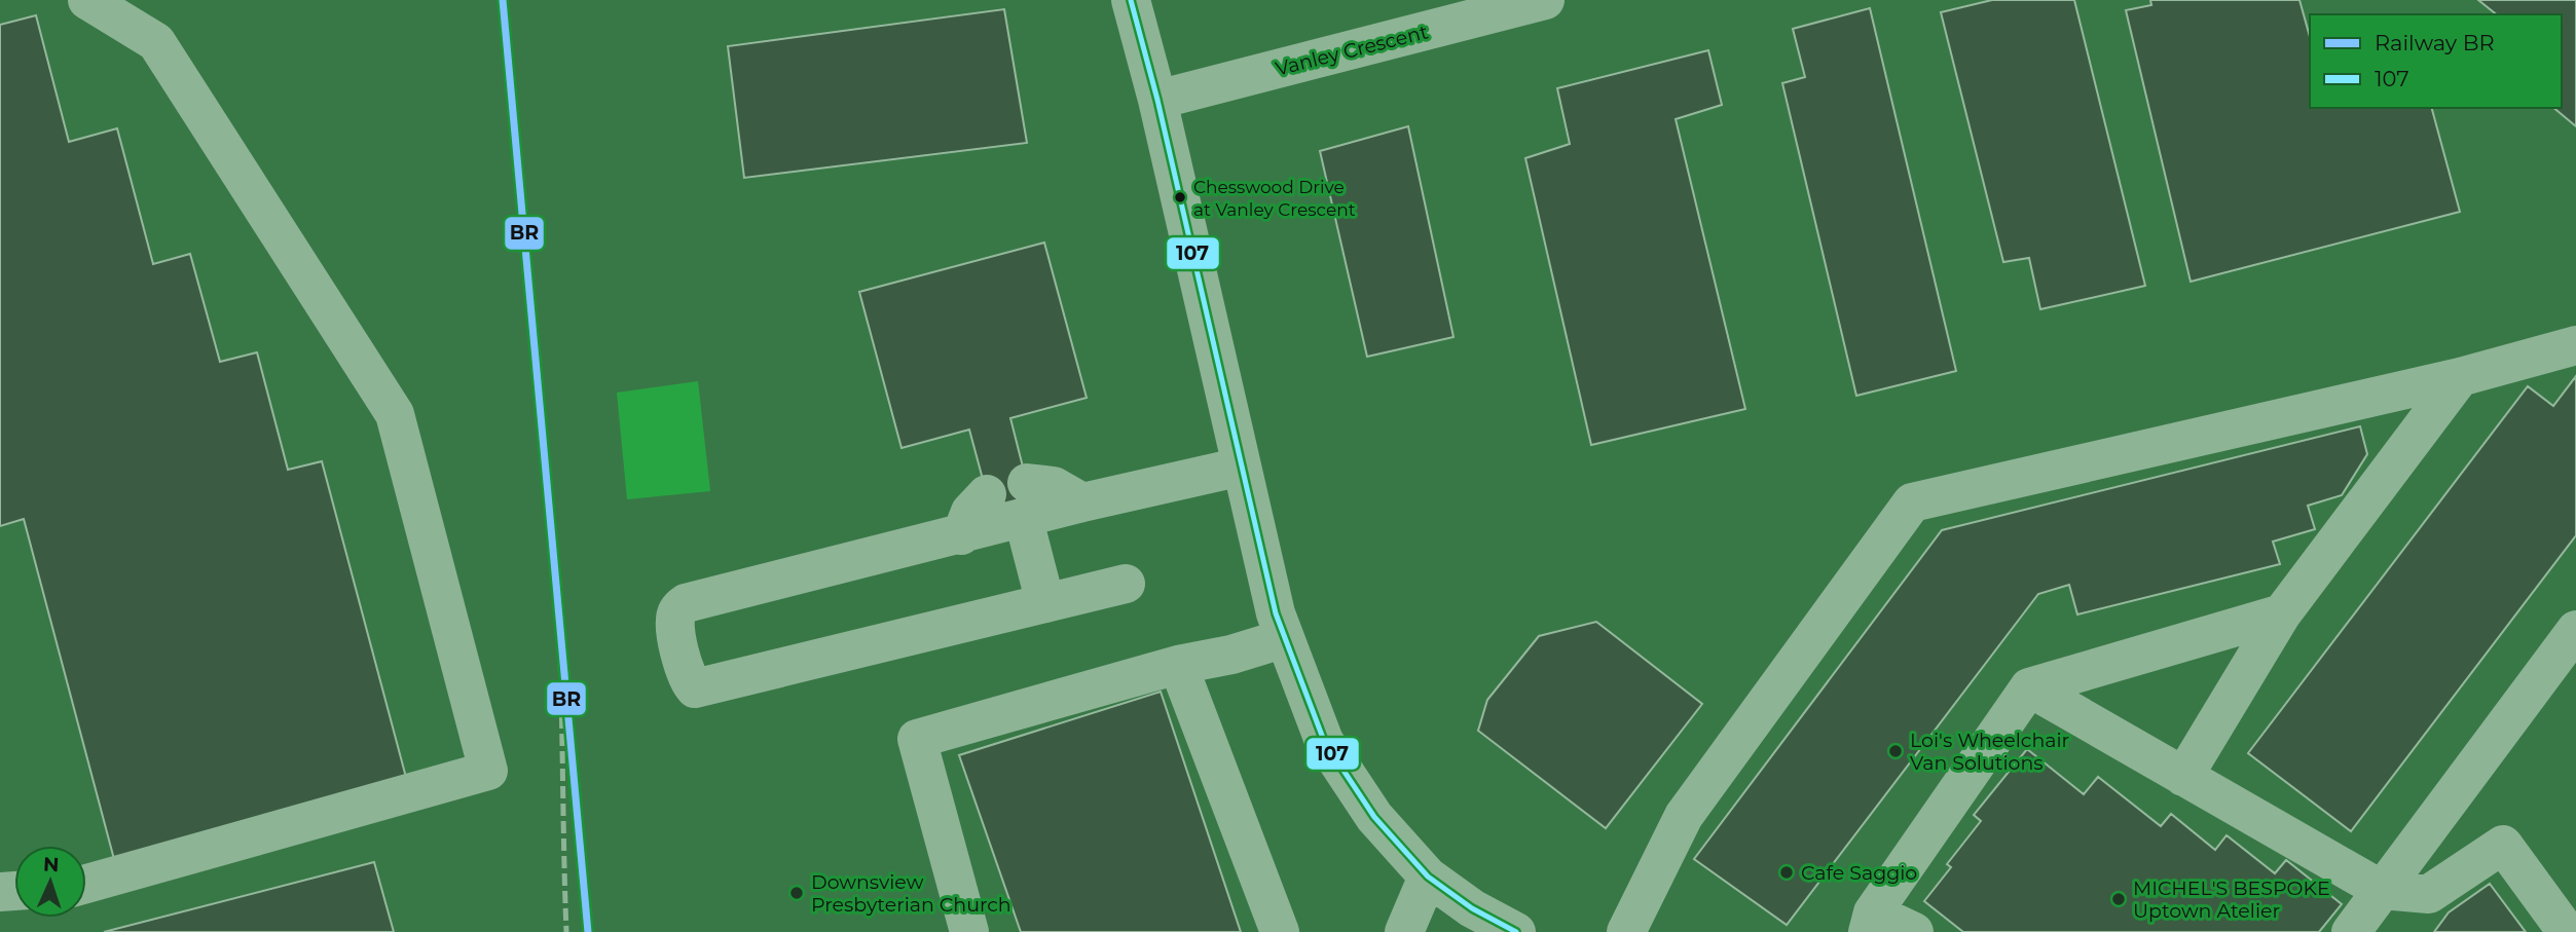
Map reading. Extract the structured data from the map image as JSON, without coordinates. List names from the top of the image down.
{
  "streets": {
    "street": ["Vanley Crescent"]
  },
  "places": [
    "Chesswood Drive at Vanley Crescent",
    "Loi's Wheelchair Van Solutions",
    "Cafe Saggio",
    "Downsview Presbyterian Church",
    "MICHEL'S BESPOKE Uptown Atelier"
  ],
  "lines": ["rail line BR", "transit line 107"],
  "legend": ["Railway BR", "107"],
  "north": "top"
}
